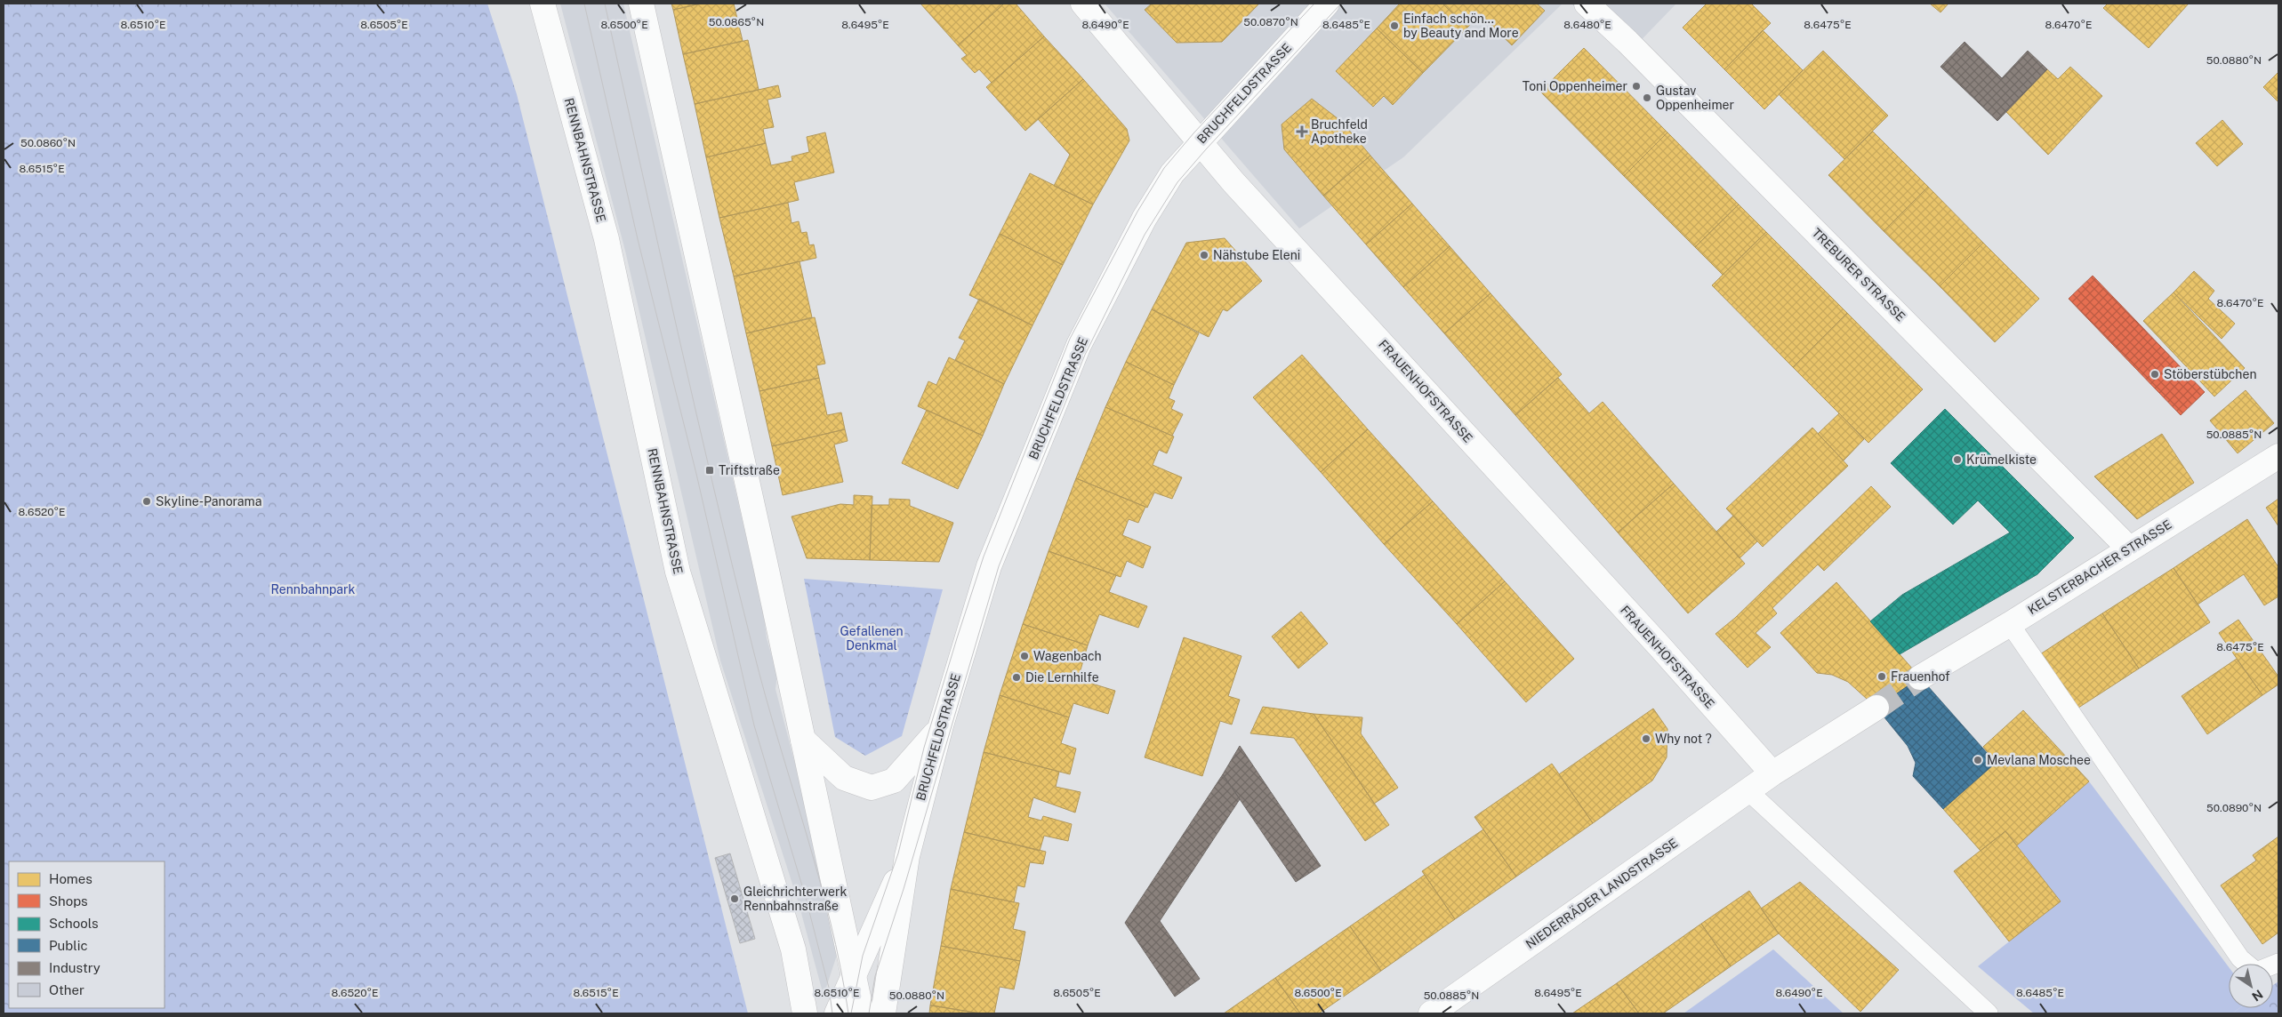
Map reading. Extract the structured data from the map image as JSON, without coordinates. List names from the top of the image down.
{
  "streets": {
    "street": [
      "BRUCHFELDSTRASSE",
      "RENNBAHNSTRASSE",
      "TREBURER STRASSE",
      "FRAUENHOFSTRASSE",
      "KELSTERBACHER STRASSE",
      "NIEDERRÄDER LANDSTRASSE"
    ]
  },
  "crossings": [
    ["BRUCHFELDSTRASSE", "FRAUENHOFSTRASSE"],
    ["TREBURER STRASSE", "KELSTERBACHER STRASSE"],
    ["FRAUENHOFSTRASSE", "NIEDERRÄDER LANDSTRASSE"]
  ],
  "parks": ["Rennbahnpark", "Gefallenen Denkmal"],
  "places": {
    "other": [
      "Einfach schön... by Beauty and More",
      "Toni Oppenheimer",
      "Gustav Oppenheimer",
      "Nähstube Eleni",
      "Stöberstübchen",
      "Krümelkiste",
      "Skyline-Panorama",
      "Wagenbach",
      "Frauenhof",
      "Die Lernhilfe",
      "Why not ?",
      "Mevlana Moschee",
      "Gleichrichterwerk Rennbahnstraße"
    ],
    "health": ["Bruchfeld Apotheke"],
    "transit": ["Triftstraße"]
  },
  "legend": [
    "Homes",
    "Shops",
    "Schools",
    "Public",
    "Industry",
    "Other"
  ],
  "north": "bottom right",
  "coordinates": [
    "50.0865°N",
    "50.0870°N",
    "8.6510°E",
    "8.6505°E",
    "8.6500°E",
    "8.6495°E",
    "8.6490°E",
    "8.6485°E",
    "8.6480°E",
    "8.6475°E",
    "8.6470°E",
    "50.0880°N",
    "50.0860°N",
    "8.6515°E",
    "50.0885°N",
    "8.6520°E",
    "50.0890°N"
  ]
}
